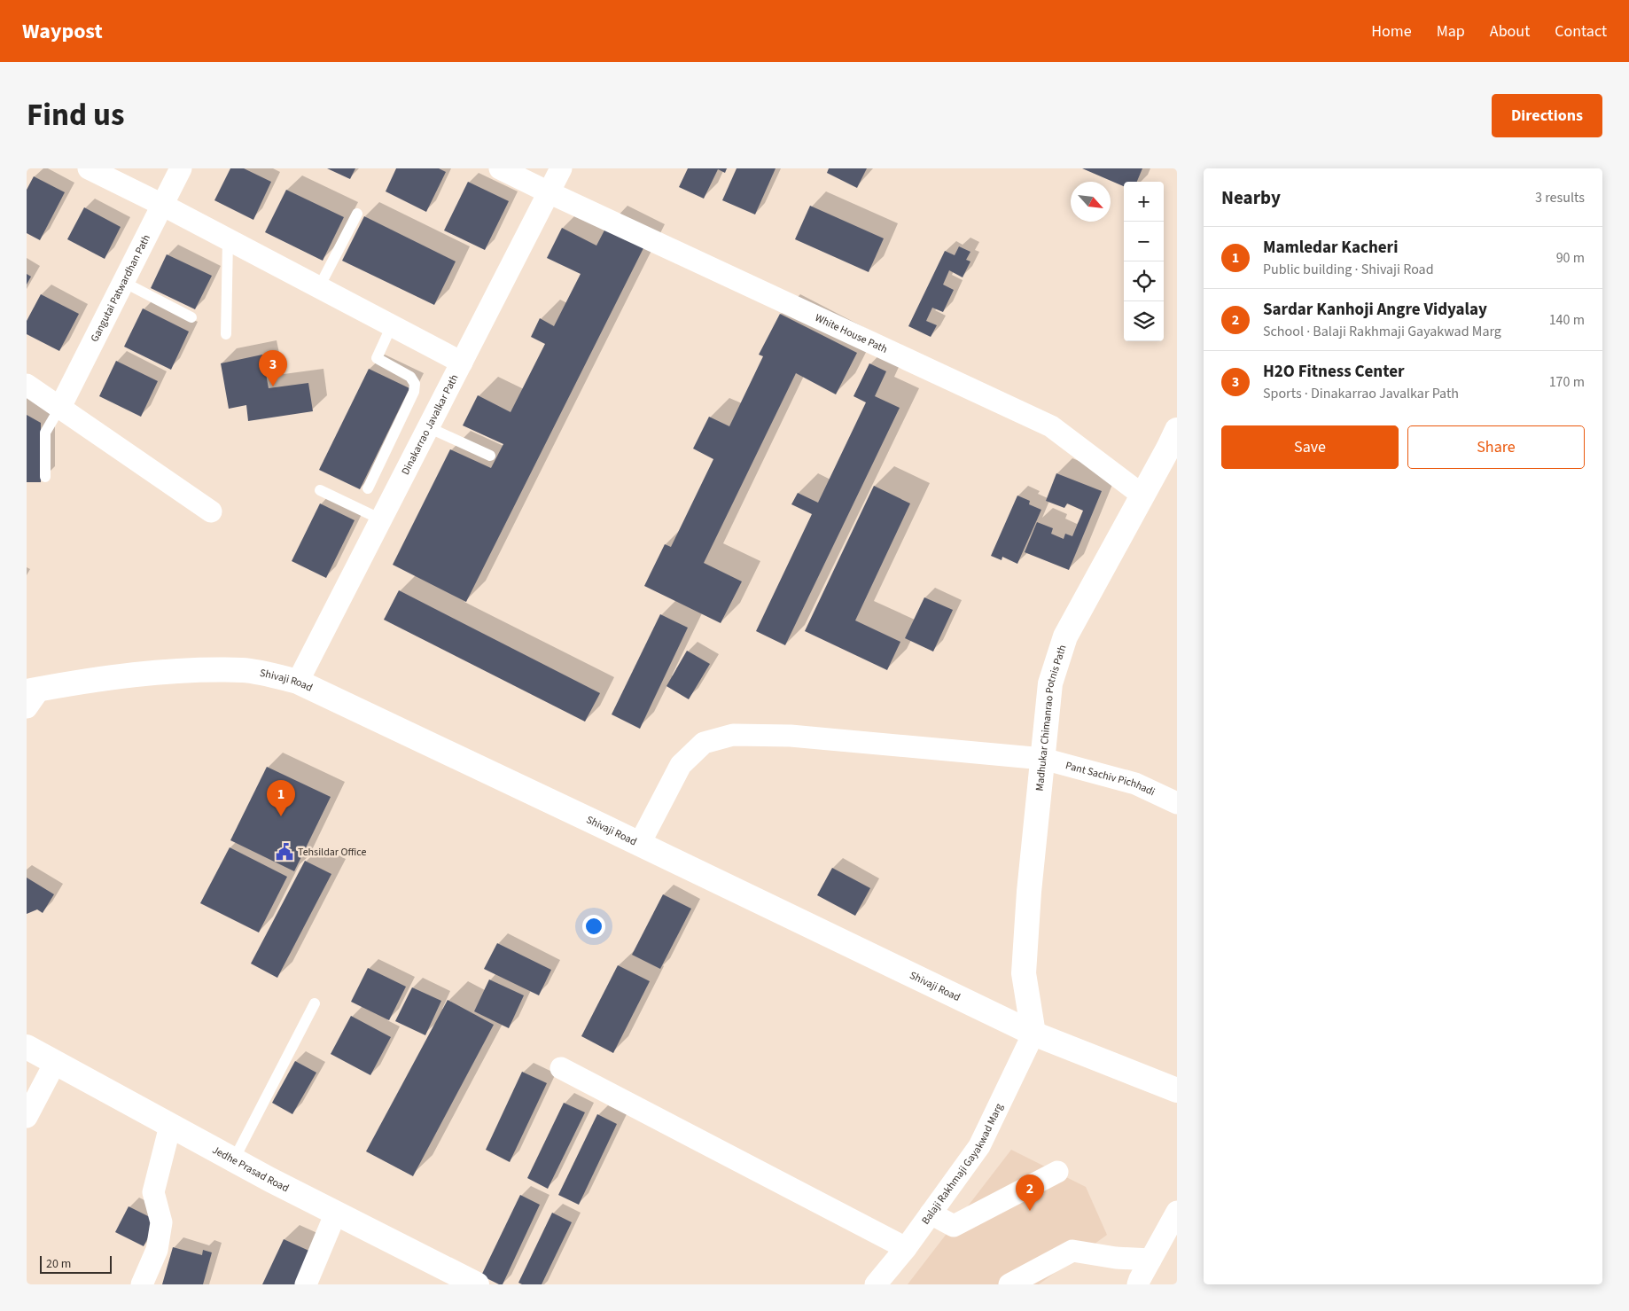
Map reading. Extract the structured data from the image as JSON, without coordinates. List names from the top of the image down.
{
  "streets": {
    "main road": ["Shivaji Road", "Madhukar Chimanrao Potnis Path", "Jedhe Prasad Road"],
    "street": [
      "Gangutai Patwardhan Path",
      "White House Path",
      "Dinakarrao Javalkar Path",
      "Pant Sachiv Pichhadi",
      "Balaji Rakhmaji Gayakwad Marg"
    ]
  },
  "crossings": [
    ["White House Path", "Dinakarrao Javalkar Path"],
    ["White House Path", "Madhukar Chimanrao Potnis Path"],
    ["Dinakarrao Javalkar Path", "Shivaji Road"],
    ["Shivaji Road", "Madhukar Chimanrao Potnis Path"],
    ["Shivaji Road", "Pant Sachiv Pichhadi"],
    ["Shivaji Road", "Balaji Rakhmaji Gayakwad Marg"],
    ["Madhukar Chimanrao Potnis Path", "Pant Sachiv Pichhadi"],
    ["Madhukar Chimanrao Potnis Path", "Balaji Rakhmaji Gayakwad Marg"]
  ],
  "places": {
    "public building": ["Tehsildar Office"]
  },
  "scale_bar": "20 m",
  "north": "bottom right",
  "page": {
    "header": "Waypost",
    "nav": [
      "Home",
      "Map",
      "About",
      "Contact"
    ],
    "title": "Find us",
    "buttons": [
      "Directions",
      ["Save", "Share"]
    ],
    "heading": ["Nearby", "3 results"],
    "map_buttons": ["+", "−"],
    "list": [
      {
        "mark": "1",
        "name": "Mamledar Kacheri",
        "note": "Public building · Shivaji Road",
        "value": "90 m"
      },
      {
        "mark": "2",
        "name": "Sardar Kanhoji Angre Vidyalay",
        "note": "School · Balaji Rakhmaji Gayakwad Marg",
        "value": "140 m"
      },
      {
        "mark": "3",
        "name": "H2O Fitness Center",
        "note": "Sports · Dinakarrao Javalkar Path",
        "value": "170 m"
      }
    ],
    "pins": ["3", "1", "2"],
    "scale": "20 m"
  }
}
